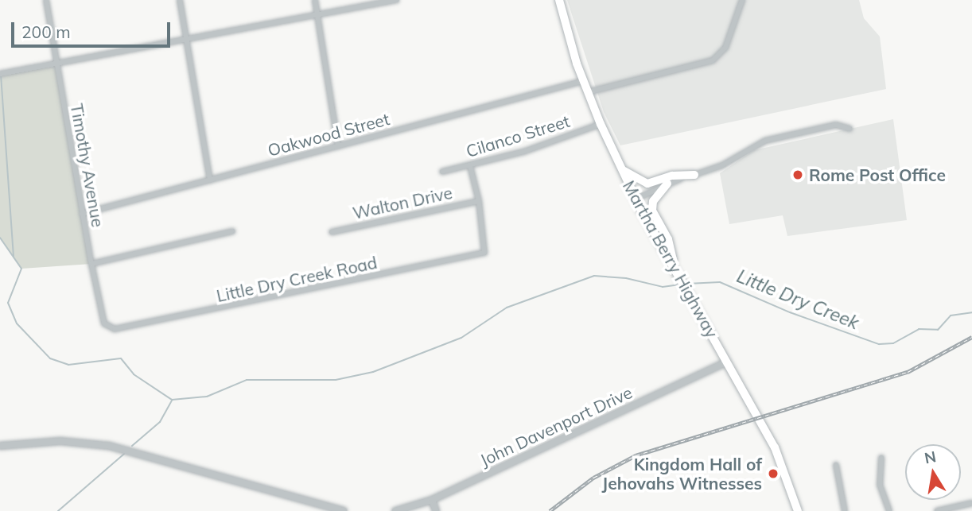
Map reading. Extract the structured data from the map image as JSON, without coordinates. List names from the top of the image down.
{
  "streets": {
    "main road": ["Martha Berry Highway"],
    "street": [
      "Oakwood Street",
      "Cilanco Street",
      "Timothy Avenue",
      "Walton Drive",
      "Little Dry Creek Road",
      "John Davenport Drive"
    ]
  },
  "crossings": [
    ["Oakwood Street", "Timothy Avenue"],
    ["Oakwood Street", "Martha Berry Highway"],
    ["Cilanco Street", "Martha Berry Highway"],
    ["Timothy Avenue", "Little Dry Creek Road"],
    ["Walton Drive", "Little Dry Creek Road"],
    ["Martha Berry Highway", "John Davenport Drive"]
  ],
  "water": ["Little Dry Creek"],
  "places": ["Rome Post Office", "Kingdom Hall of Jehovahs Witnesses"],
  "scale_bar": "200 m",
  "north": "top"
}
